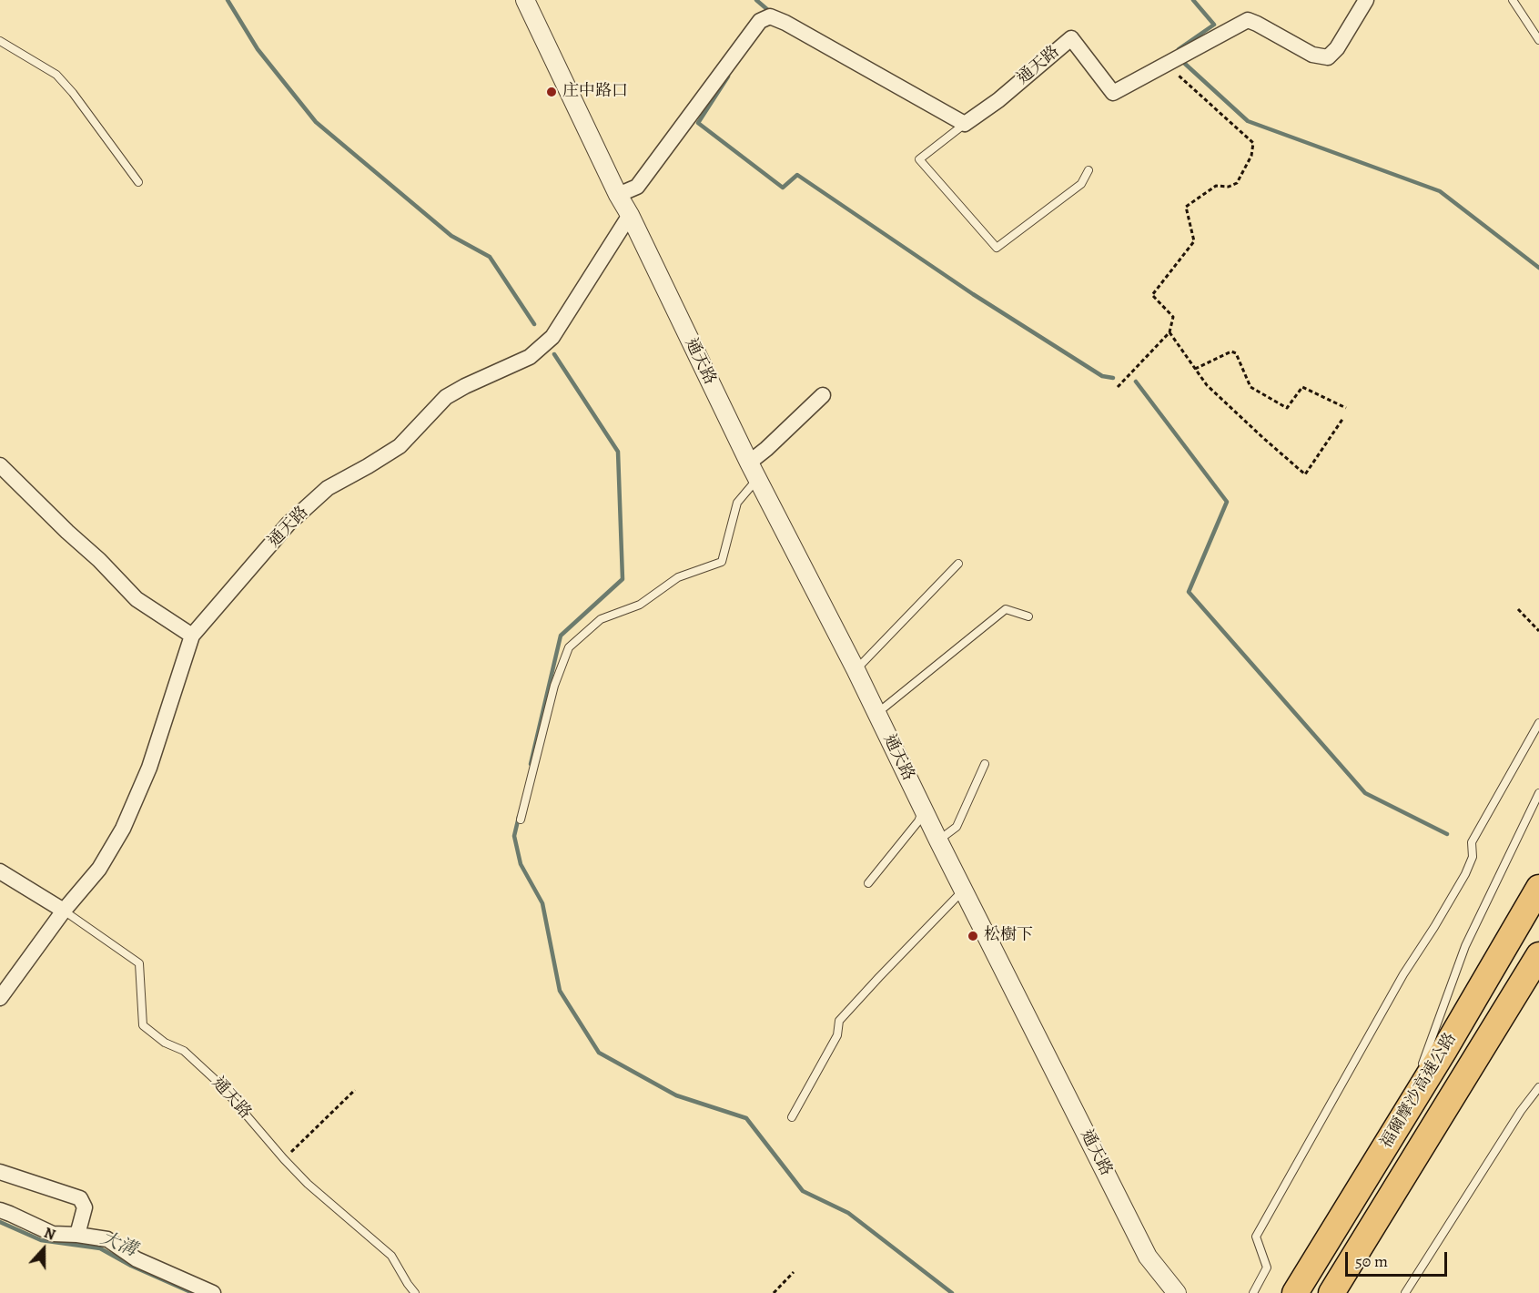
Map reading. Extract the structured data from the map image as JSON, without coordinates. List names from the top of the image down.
{
  "streets": {
    "highway": ["福爾摩沙高速公路"],
    "street": ["通天路"]
  },
  "water": ["大溝"],
  "places": ["庄中路口", "松樹下"],
  "scale_bar": "50 m",
  "north": "top"
}
